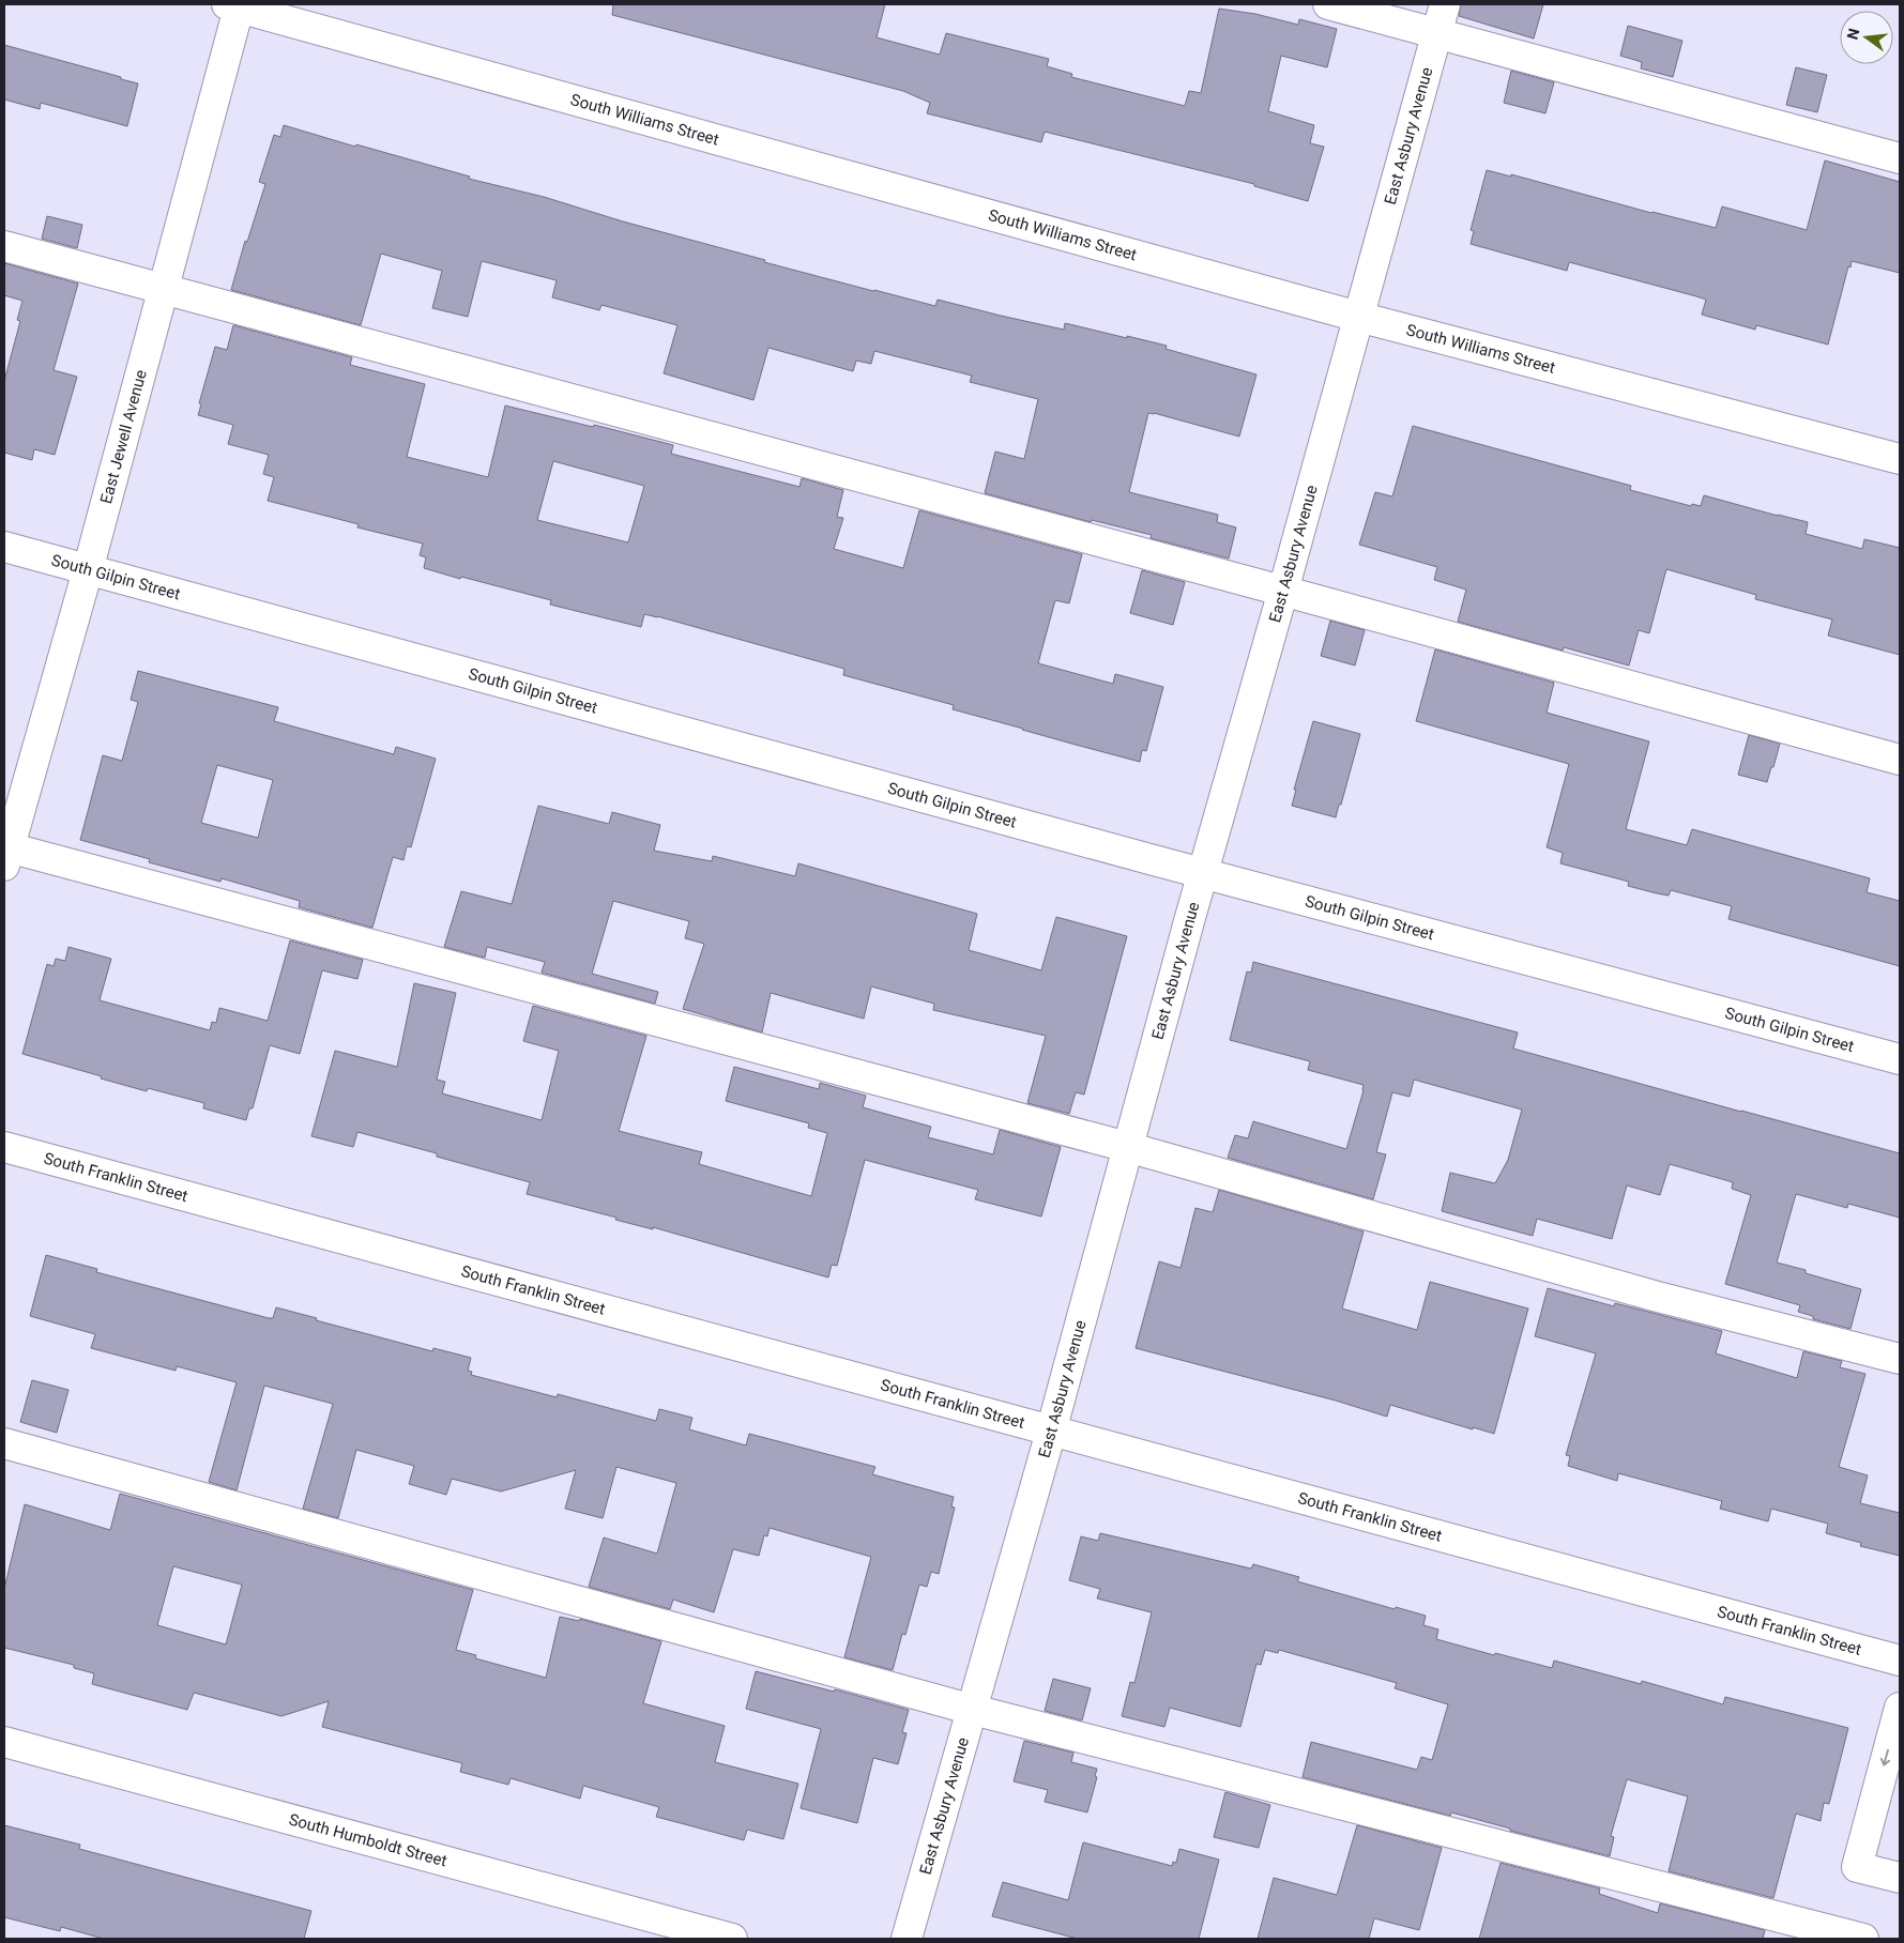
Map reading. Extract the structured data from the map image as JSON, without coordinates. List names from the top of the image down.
{
  "streets": {
    "street": [
      "South Williams Street",
      "East Asbury Avenue",
      "East Jewell Avenue",
      "South Gilpin Street",
      "South Franklin Street",
      "South Humboldt Street"
    ]
  },
  "crossings": [
    ["South Williams Street", "East Asbury Avenue"],
    ["South Williams Street", "East Jewell Avenue"],
    ["East Asbury Avenue", "South Gilpin Street"],
    ["East Asbury Avenue", "South Franklin Street"],
    ["East Jewell Avenue", "South Gilpin Street"]
  ],
  "north": "left"
}
